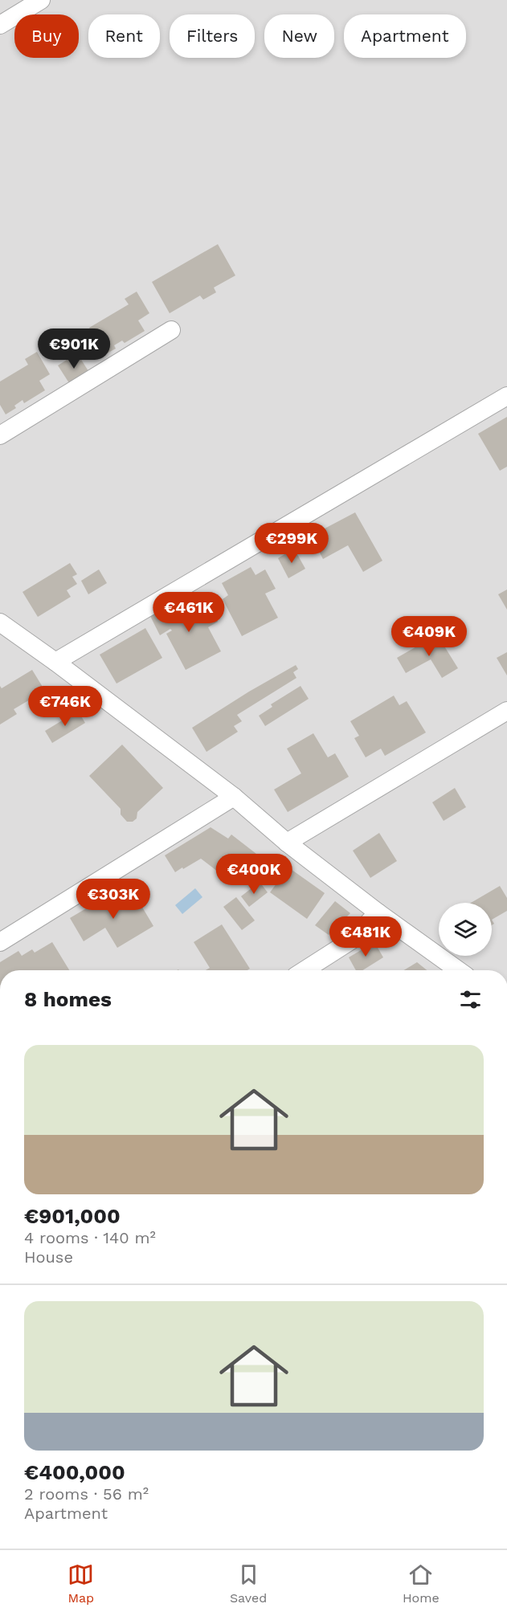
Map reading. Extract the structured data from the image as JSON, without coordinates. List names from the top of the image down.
{
  "page": {
    "chip": [
      "Buy",
      "Rent",
      "Filters",
      "New",
      "Apartment"
    ],
    "price": [
      "€901K",
      "€299K",
      "€461K",
      "€409K",
      "€746K",
      "€400K",
      "€303K",
      "€481K"
    ],
    "heading": "8 homes",
    "list": [
      {
        "name": "€901,000",
        "note": "4 rooms · 140 m² · House"
      },
      {
        "name": "€400,000",
        "note": "2 rooms · 56 m² · Apartment"
      }
    ],
    "tabs": ["Map", "Saved", "Home"]
  }
}
